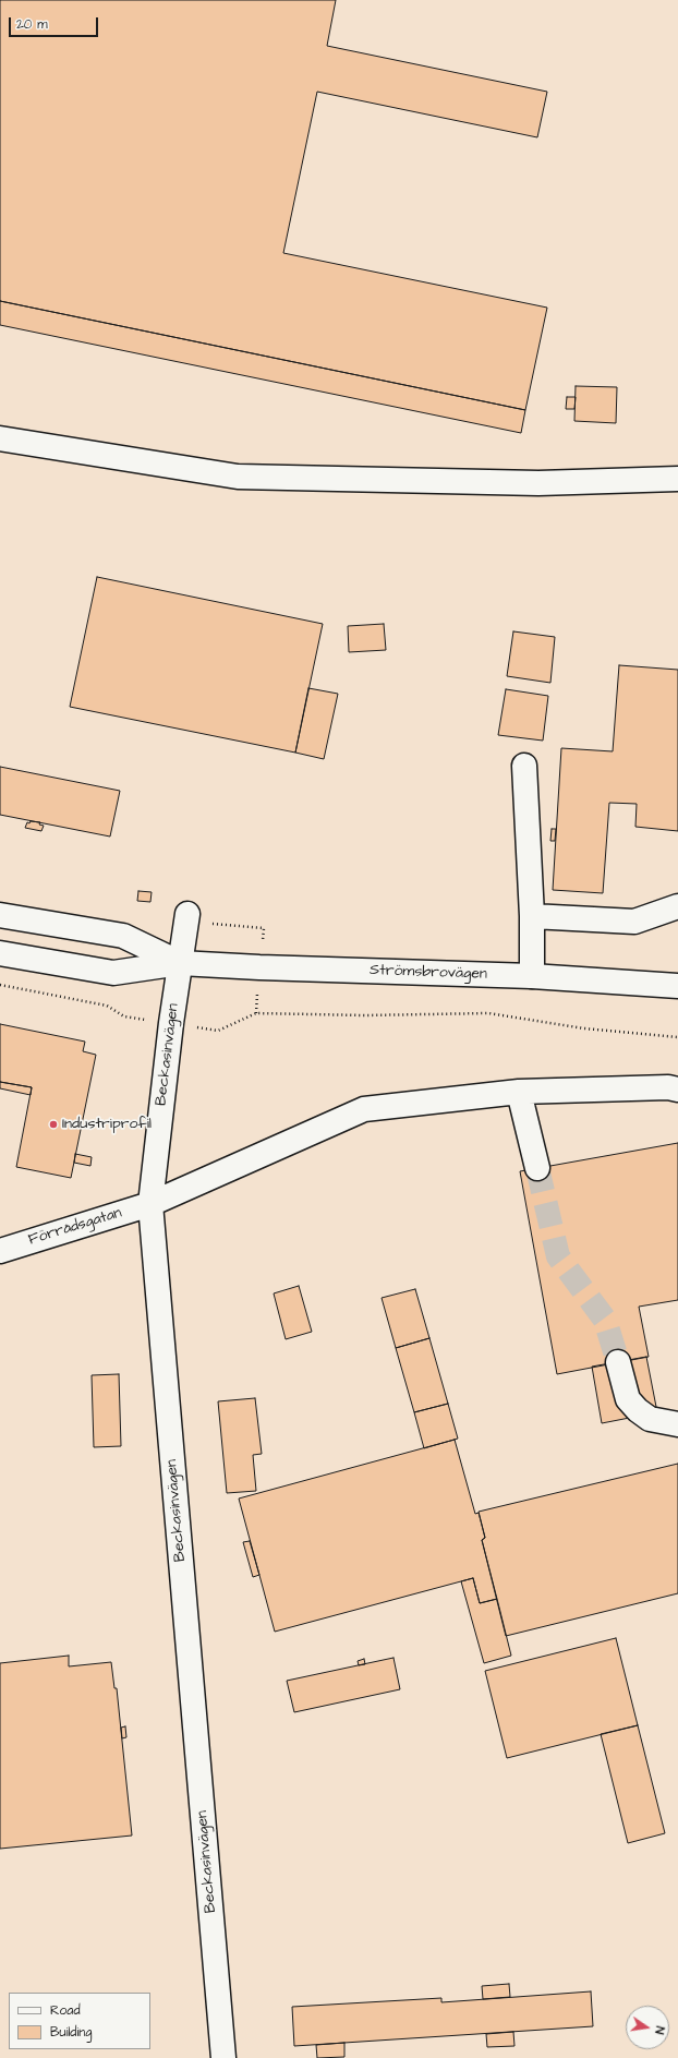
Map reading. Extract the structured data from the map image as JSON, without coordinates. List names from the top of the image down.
{
  "streets": {
    "street": ["Strömsbrovägen", "Beckasinvägen", "Förrådsgatan"]
  },
  "crossings": [
    ["Strömsbrovägen", "Beckasinvägen"],
    ["Beckasinvägen", "Förrådsgatan"]
  ],
  "places": ["Industriprofil"],
  "legend": ["Road", "Building"],
  "scale_bar": "20 m",
  "north": "right"
}
